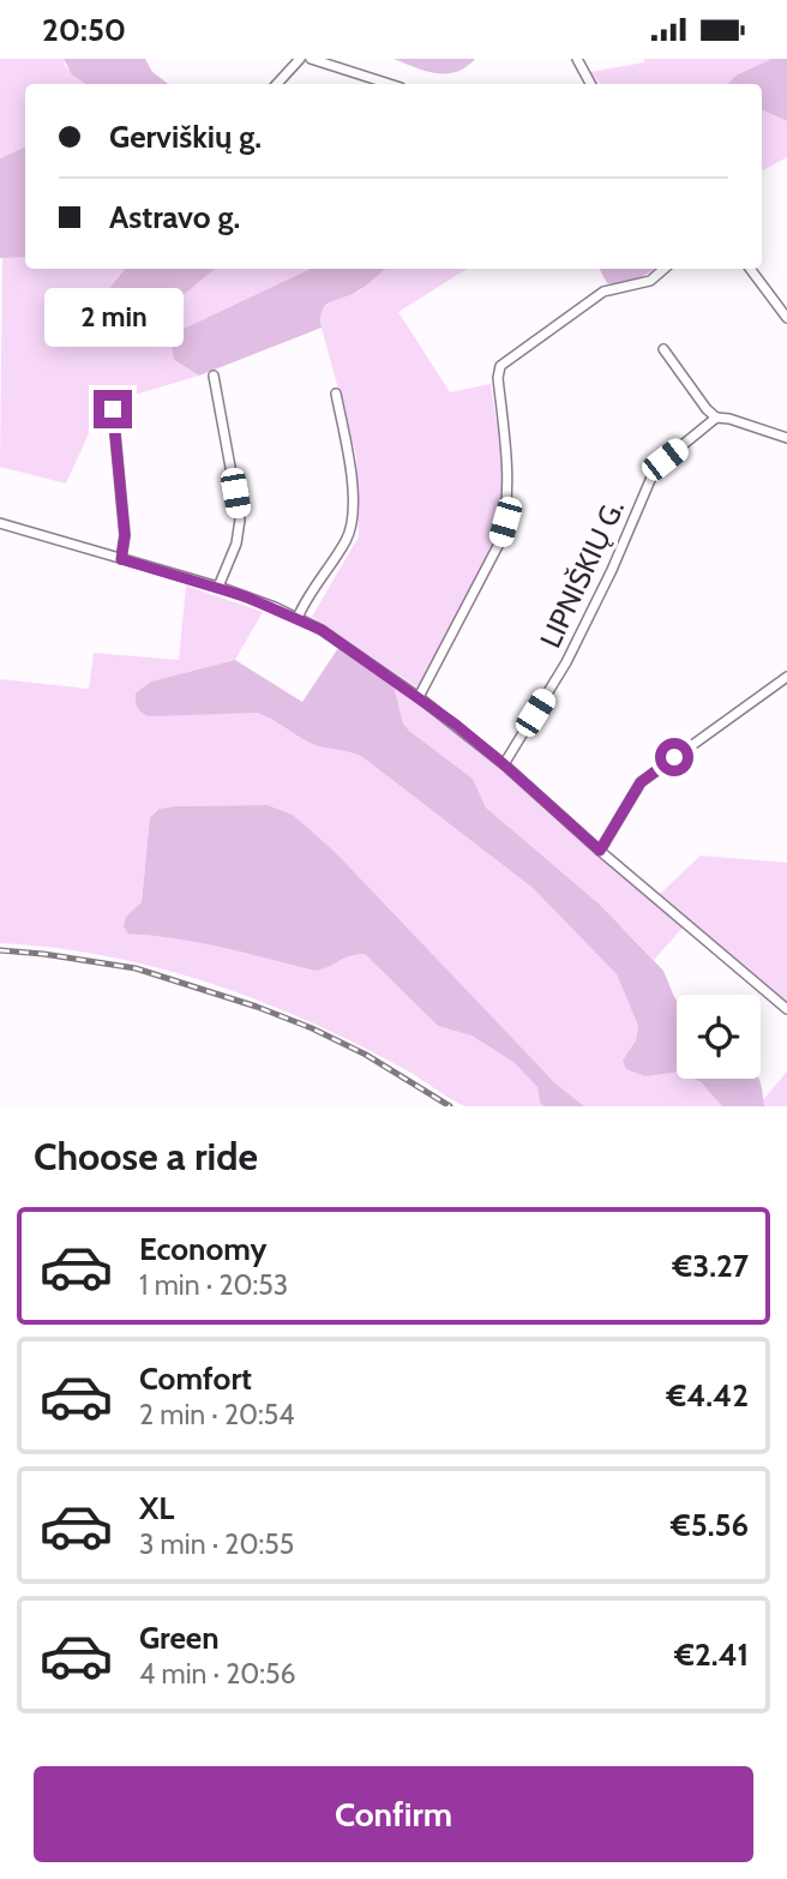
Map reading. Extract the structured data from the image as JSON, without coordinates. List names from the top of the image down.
{
  "streets": {
    "street": ["LIPNIŠKIŲ G."]
  },
  "page": {
    "status": "20:50",
    "banner": ["Gerviškių g.", "Astravo g."],
    "bubble": "2 min",
    "heading": "Choose a ride",
    "list": [
      {
        "name": "Economy",
        "note": "1 min · 20:53",
        "value": "€3.27"
      },
      {
        "name": "Comfort",
        "note": "2 min · 20:54",
        "value": "€4.42"
      },
      {
        "name": "XL",
        "note": "3 min · 20:55",
        "value": "€5.56"
      },
      {
        "name": "Green",
        "note": "4 min · 20:56",
        "value": "€2.41"
      }
    ],
    "buttons": "Confirm"
  }
}
